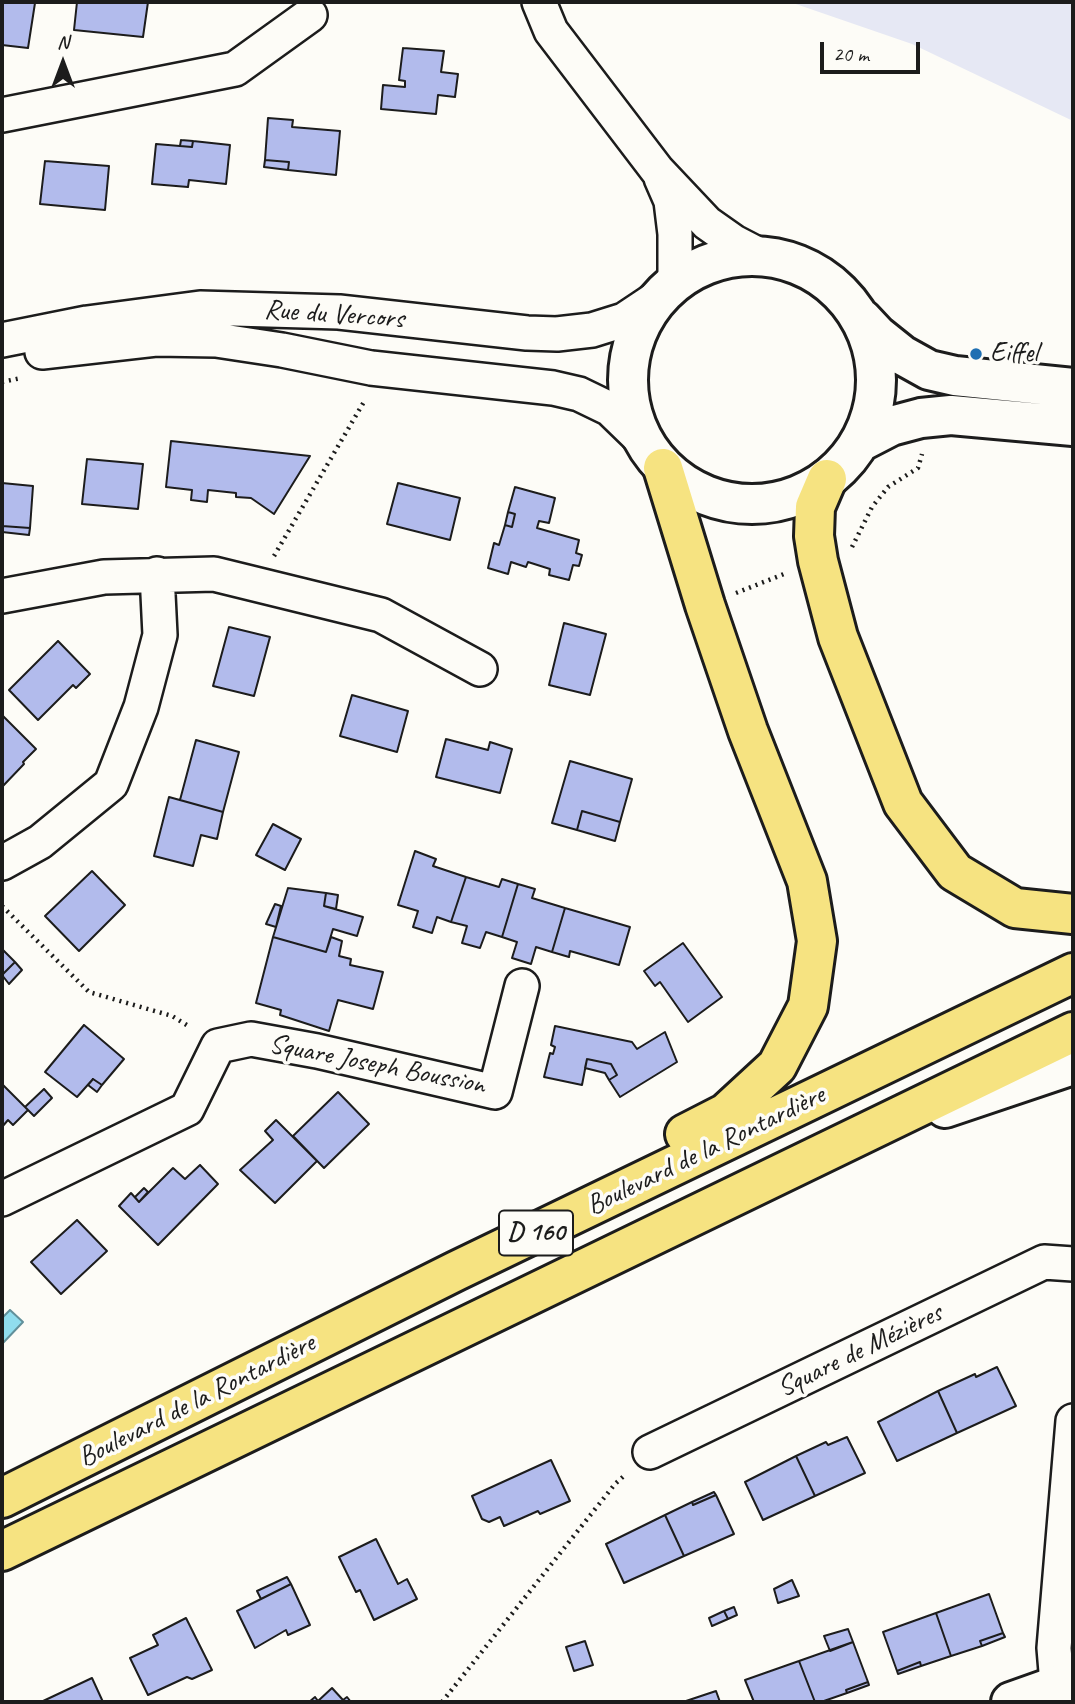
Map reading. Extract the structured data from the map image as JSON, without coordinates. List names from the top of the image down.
{
  "streets": {
    "main road": ["Boulevard de la Rontardière", "D 160"],
    "street": ["Rue du Vercors", "Square Joseph Boussion", "Square de Mézières"]
  },
  "places": ["Eiffel"],
  "scale_bar": "20 m",
  "north": "top"
}
